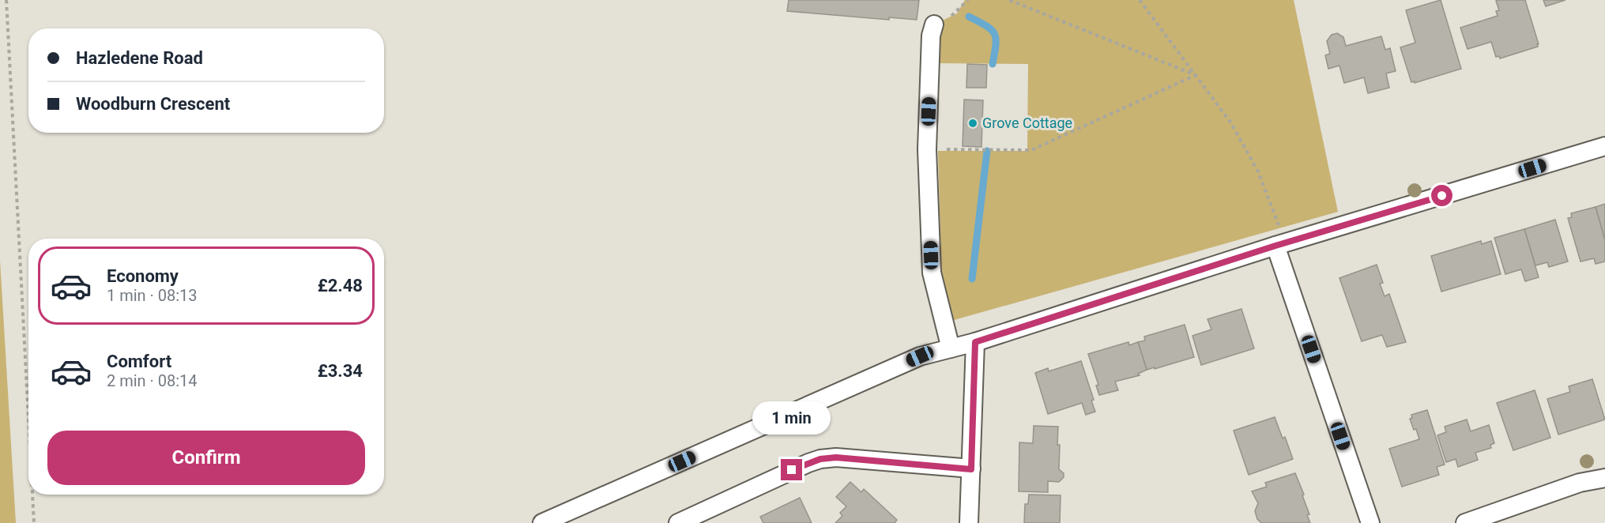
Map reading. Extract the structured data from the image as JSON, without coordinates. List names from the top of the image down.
{
  "places": ["Grove Cottage"],
  "page": {
    "banner": ["Hazledene Road", "Woodburn Crescent"],
    "list": [
      {
        "name": "Economy",
        "note": "1 min · 08:13",
        "value": "£2.48"
      },
      {
        "name": "Comfort",
        "note": "2 min · 08:14",
        "value": "£3.34"
      }
    ],
    "bubble": "1 min",
    "buttons": "Confirm"
  }
}
